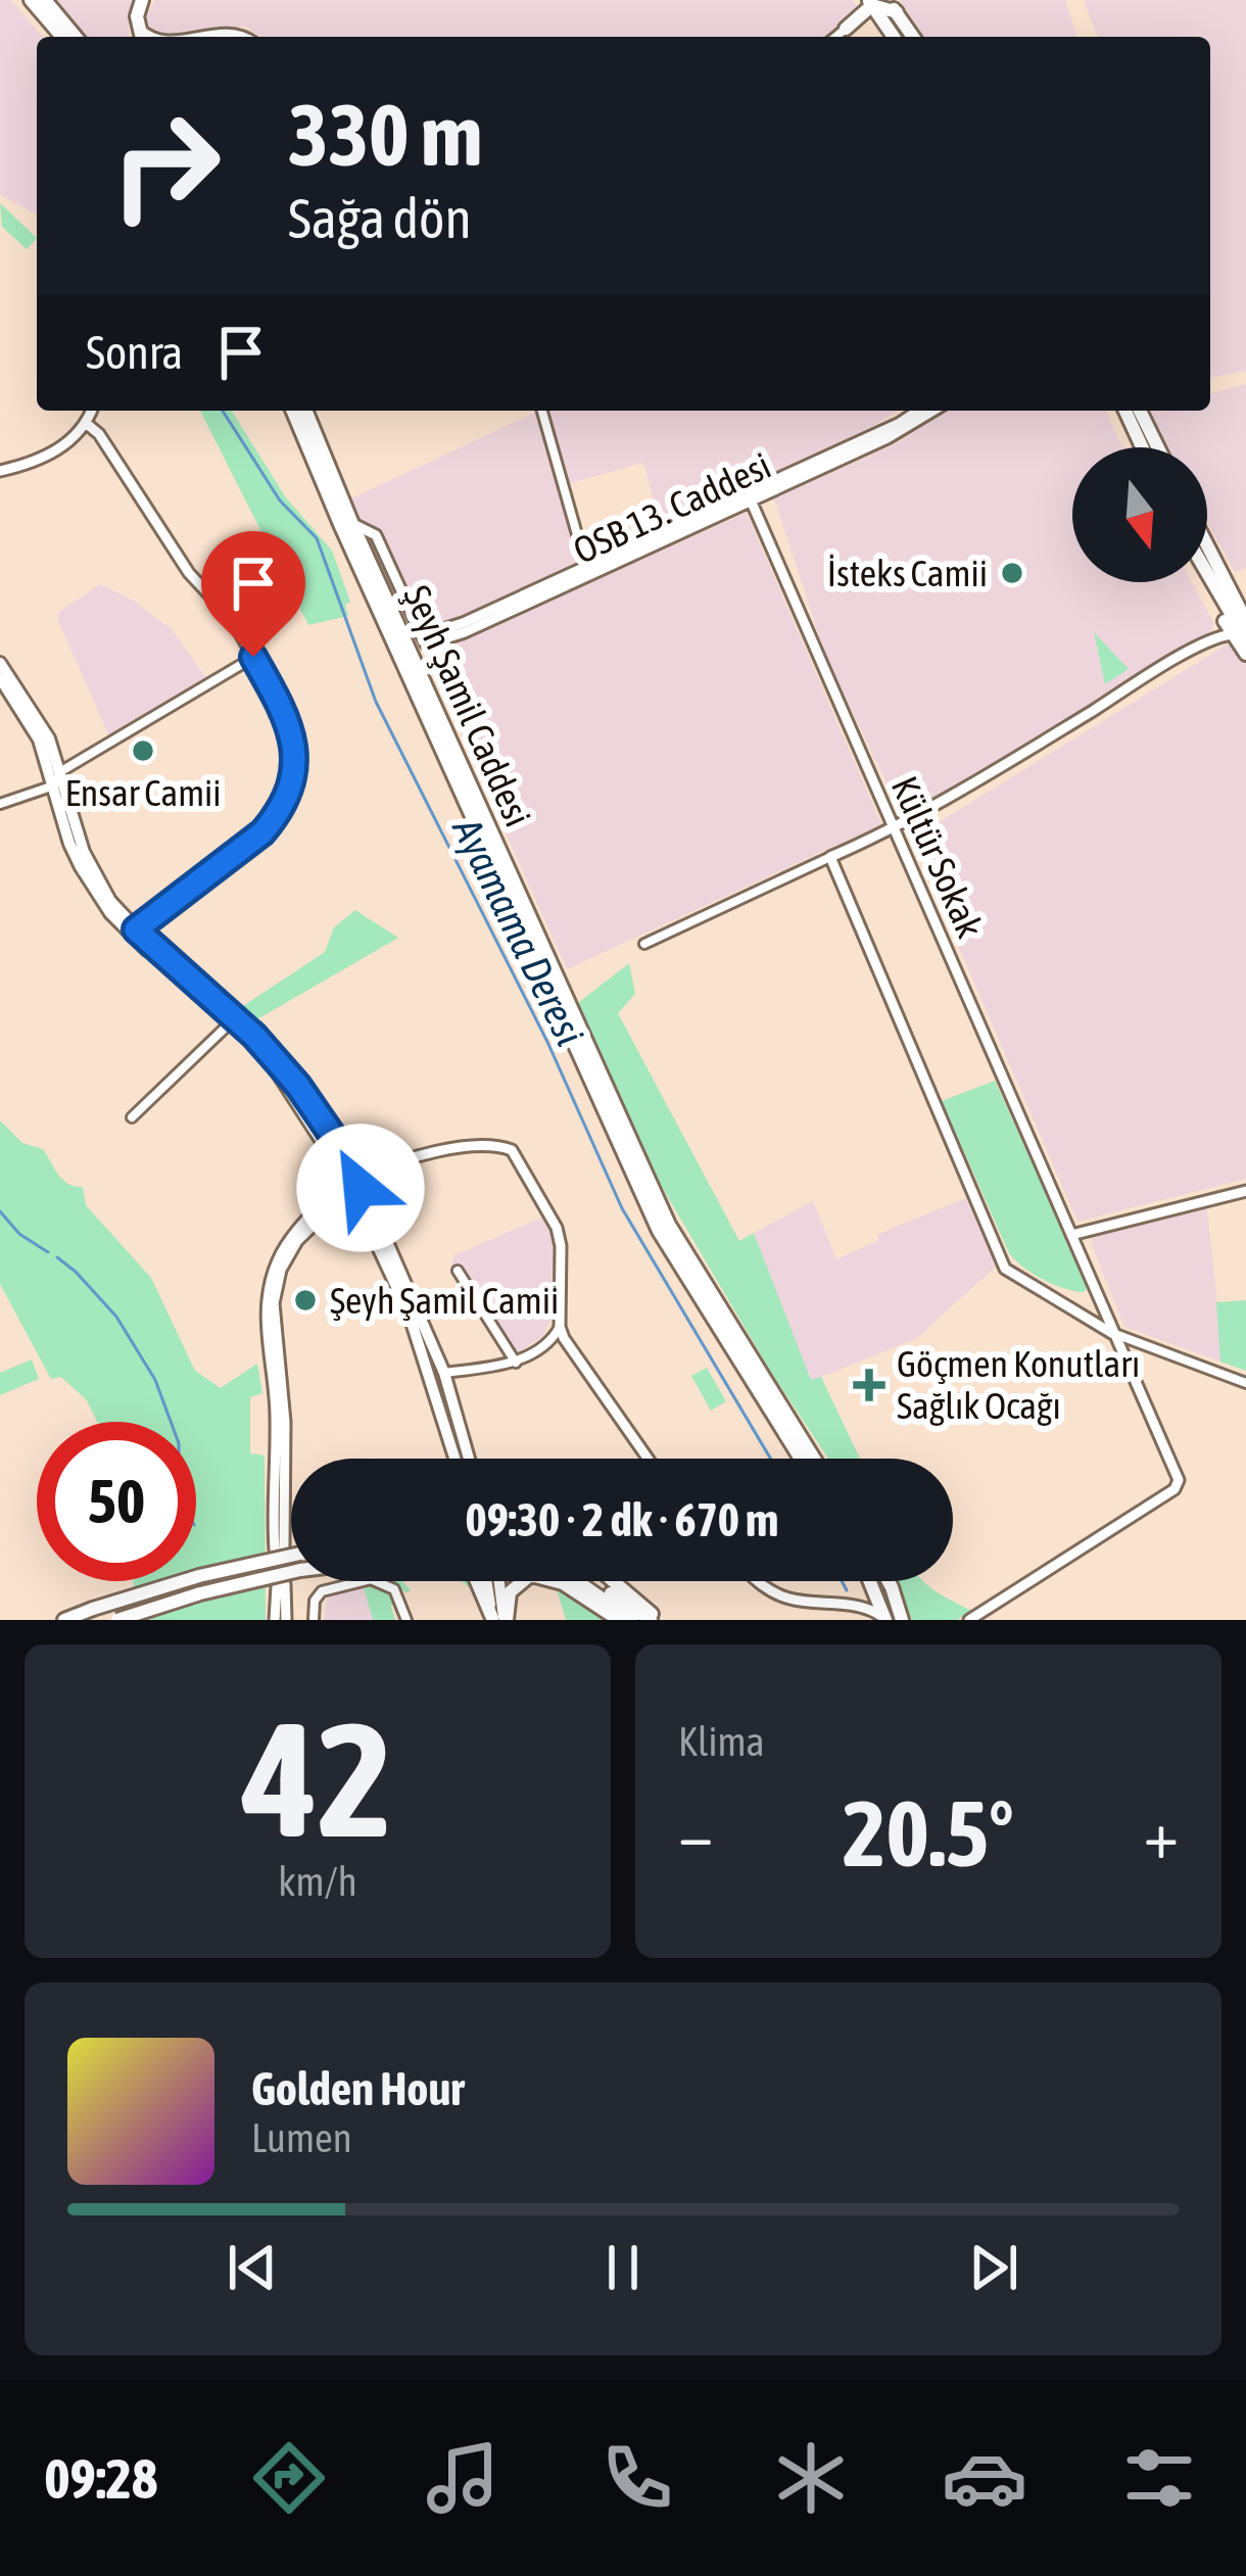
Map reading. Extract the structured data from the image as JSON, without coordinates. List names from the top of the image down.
{
  "streets": {
    "main road": ["Şeyh Şamil Caddesi"],
    "street": ["OSB 13. Caddesi", "Kültür Sokak"]
  },
  "crossings": [
    ["OSB 13. Caddesi", "Şeyh Şamil Caddesi"],
    ["OSB 13. Caddesi", "Kültür Sokak"]
  ],
  "water": ["Ayamama Deresi"],
  "places": {
    "other": ["İsteks Camii", "Ensar Camii", "Şeyh Şamil Camii"],
    "health": ["Göçmen Konutları Sağlık Ocağı"]
  },
  "north": "bottom",
  "page": {
    "turn": ["330 m", "Sağa dön"],
    "then": "Sonra",
    "limit": "50",
    "trip": "09:30 · 2 dk · 670 m",
    "tile": [
      ["42", "km/h"],
      "Klima"
    ],
    "heat": ["−", "20.5°", "+"],
    "song": ["Golden Hour", "Lumen"],
    "tabs": "09:28"
  }
}
